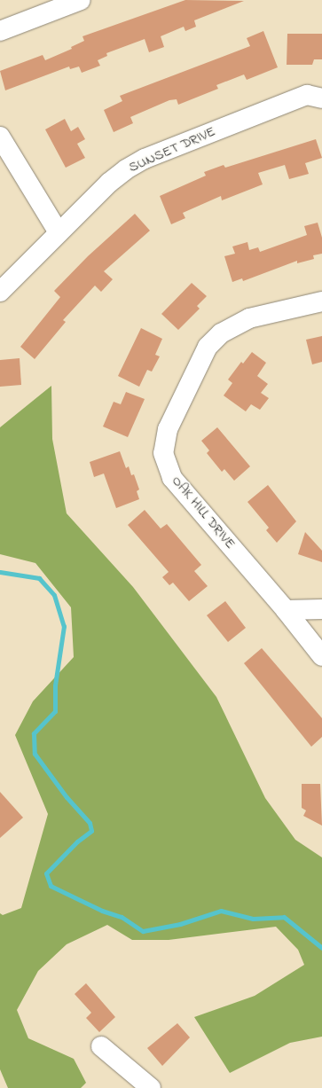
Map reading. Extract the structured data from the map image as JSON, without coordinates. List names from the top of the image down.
{
  "streets": {
    "street": ["SUNSET DRIVE", "OAK HILL DRIVE"]
  }
}
